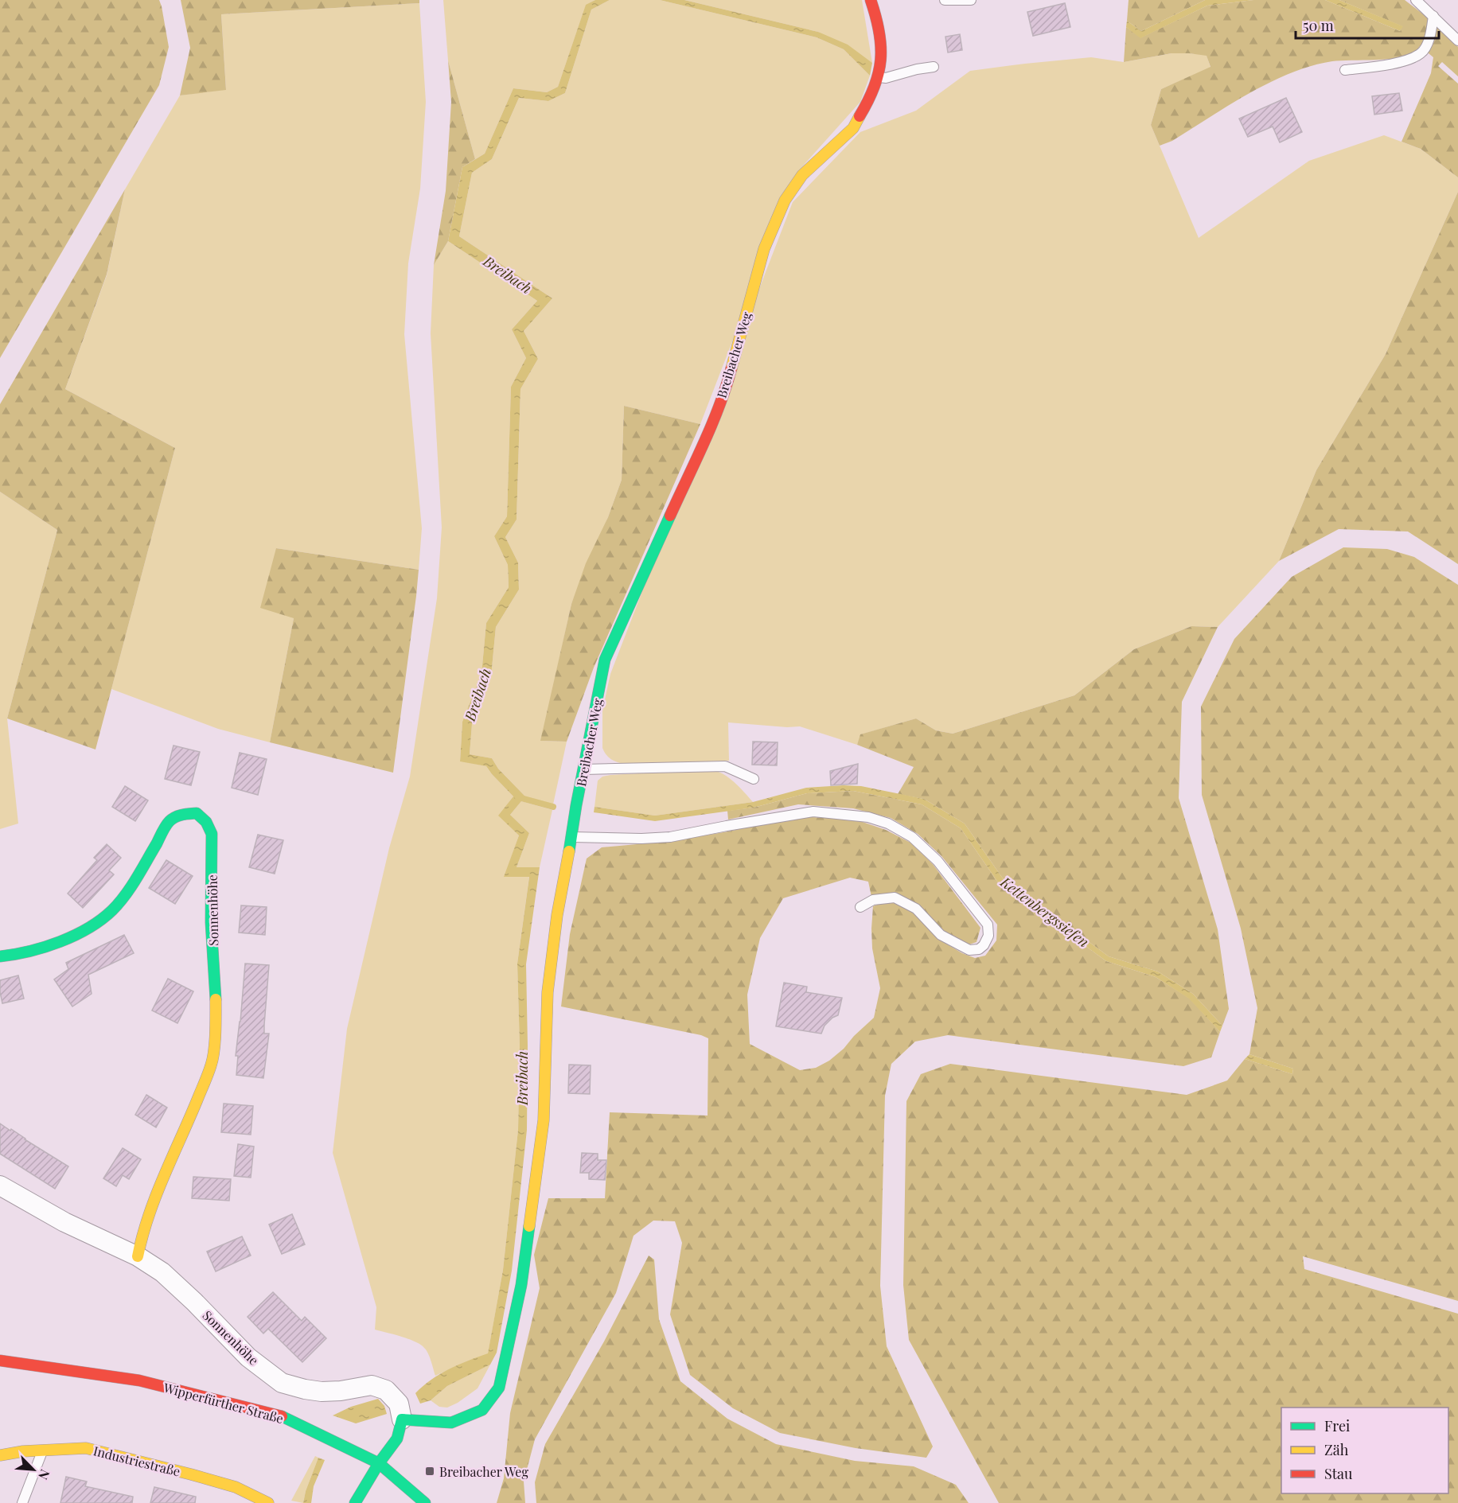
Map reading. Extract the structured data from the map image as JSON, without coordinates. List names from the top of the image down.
{
  "streets": {
    "street": [
      "Breibacher Weg",
      "Sonnenhöhe",
      "Wipperfürther Straße",
      "Industriestraße"
    ]
  },
  "crossings": [
    ["Breibacher Weg", "Sonnenhöhe"]
  ],
  "water": ["Breibach", "Kettenbergssiefen"],
  "places": {
    "transit": ["Breibacher Weg"]
  },
  "legend": ["Frei", "Zäh", "Stau"],
  "scale_bar": "50 m",
  "north": "bottom right"
}
